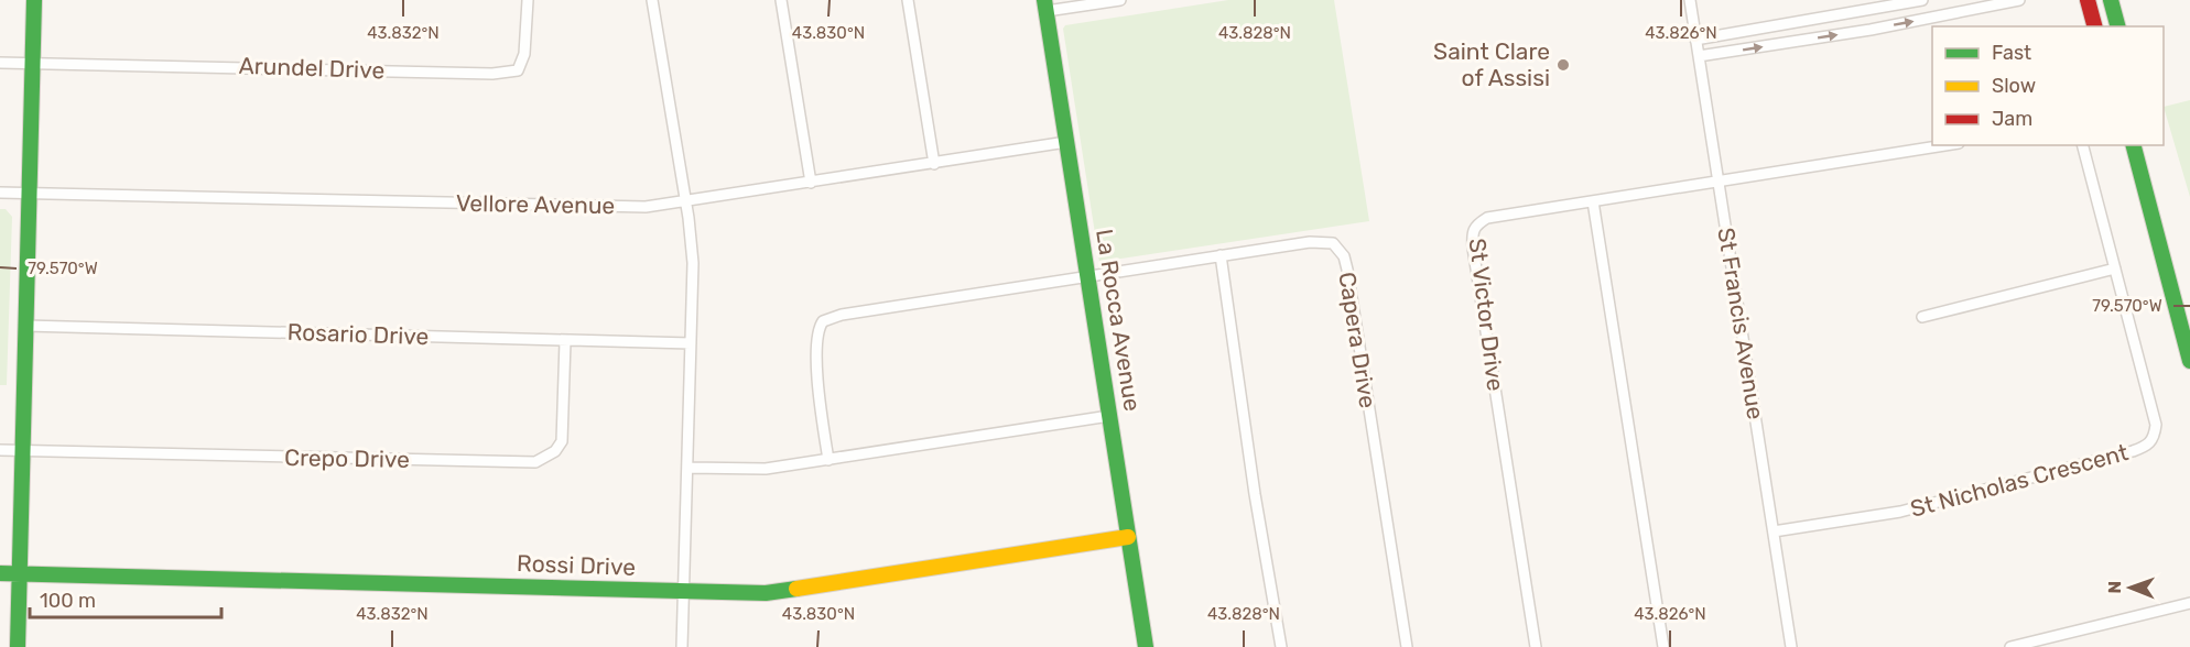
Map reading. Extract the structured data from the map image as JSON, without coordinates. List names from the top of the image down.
{
  "streets": {
    "street": [
      "Arundel Drive",
      "Vellore Avenue",
      "St Victor Drive",
      "La Rocca Avenue",
      "St Francis Avenue",
      "Rosario Drive",
      "Capera Drive",
      "Crepo Drive",
      "St Nicholas Crescent",
      "Rossi Drive"
    ]
  },
  "crossings": [
    ["Vellore Avenue", "La Rocca Avenue"],
    ["St Victor Drive", "St Francis Avenue"],
    ["La Rocca Avenue", "Capera Drive"],
    ["La Rocca Avenue", "Rossi Drive"],
    ["St Francis Avenue", "St Nicholas Crescent"],
    ["Rosario Drive", "Crepo Drive"]
  ],
  "places": ["Saint Clare of Assisi"],
  "legend": ["Fast", "Slow", "Jam"],
  "scale_bar": "100 m",
  "north": "left",
  "coordinates": [
    "43.832°N",
    "43.830°N",
    "43.828°N",
    "43.826°N",
    "79.570°W"
  ]
}
